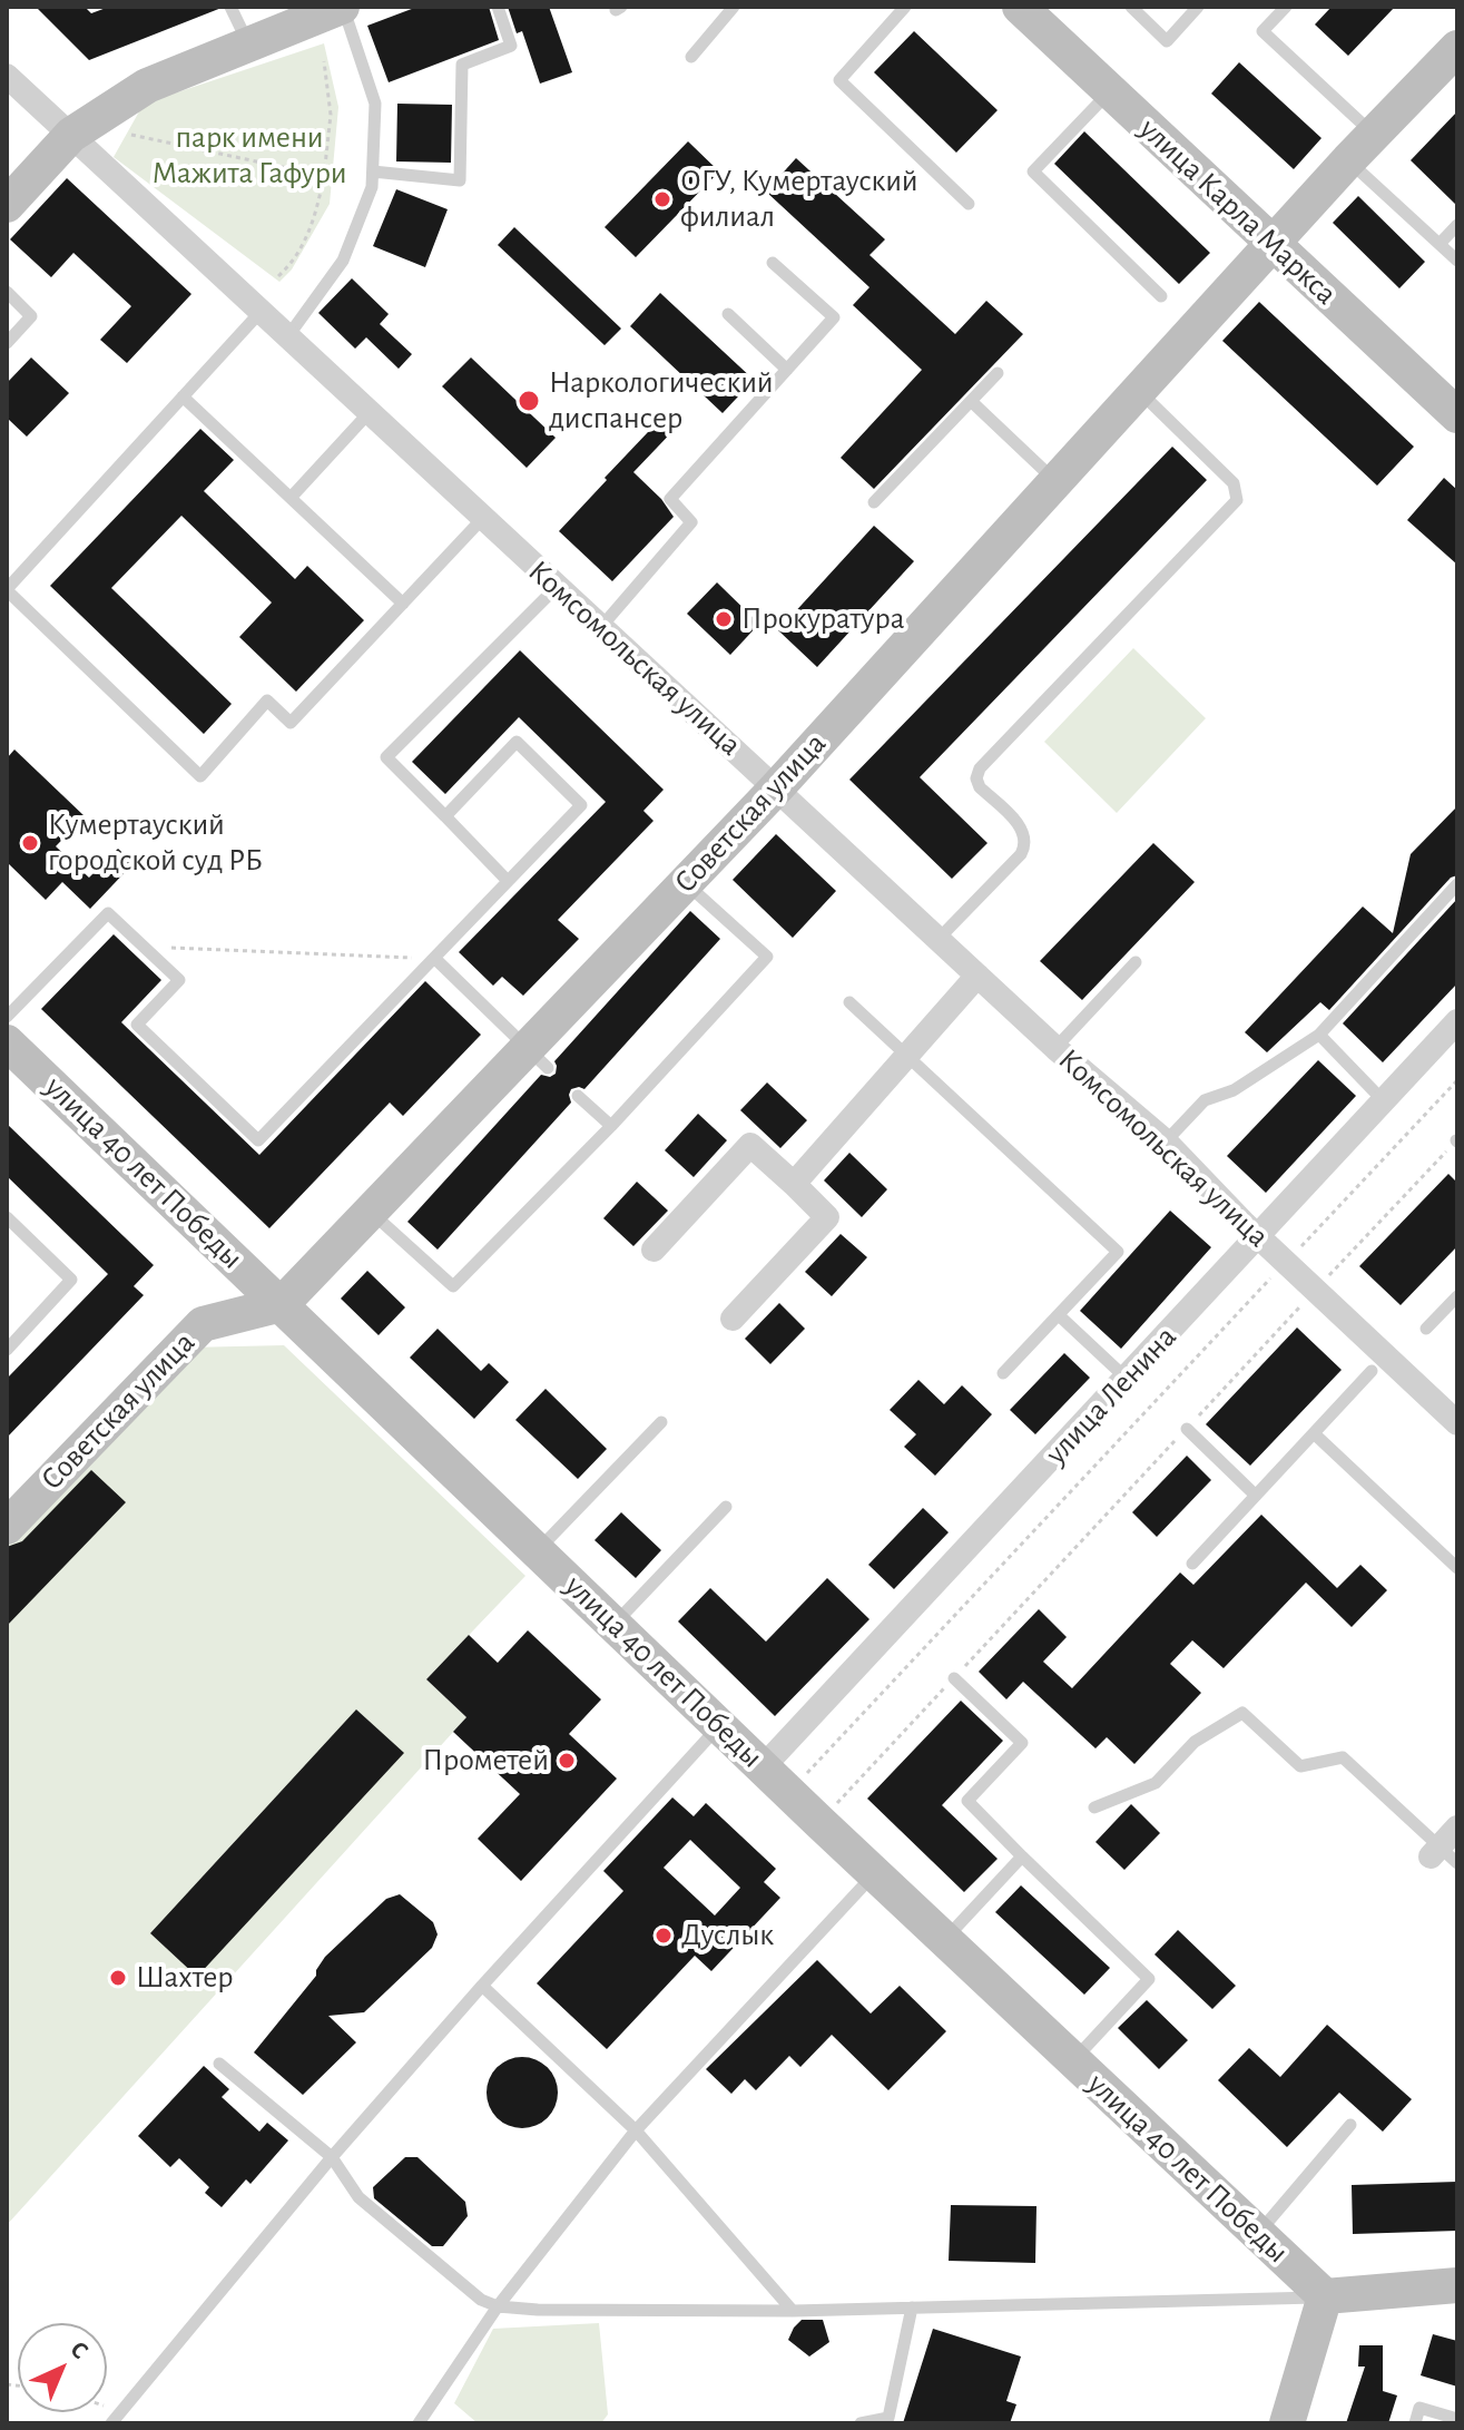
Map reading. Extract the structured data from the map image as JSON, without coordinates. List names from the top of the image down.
{
  "streets": {
    "street": [
      "улица Карла Маркса",
      "Комсомольская улица",
      "Советская улица",
      "улица 40 лет Победы",
      "улица Ленина"
    ]
  },
  "crossings": [
    ["улица Карла Маркса", "Советская улица"],
    ["Комсомольская улица", "Советская улица"],
    ["Комсомольская улица", "улица Ленина"],
    ["Советская улица", "улица 40 лет Победы"],
    ["улица 40 лет Победы", "улица Ленина"]
  ],
  "parks": ["парк имени Мажита Гафури"],
  "places": [
    "ОГУ, Кумертауский филиал",
    "Наркологический диспансер",
    "Прокуратура",
    "Кумертауский городской суд РБ",
    "Прометей",
    "Дуслык",
    "Шахтер"
  ],
  "north": "top right"
}
